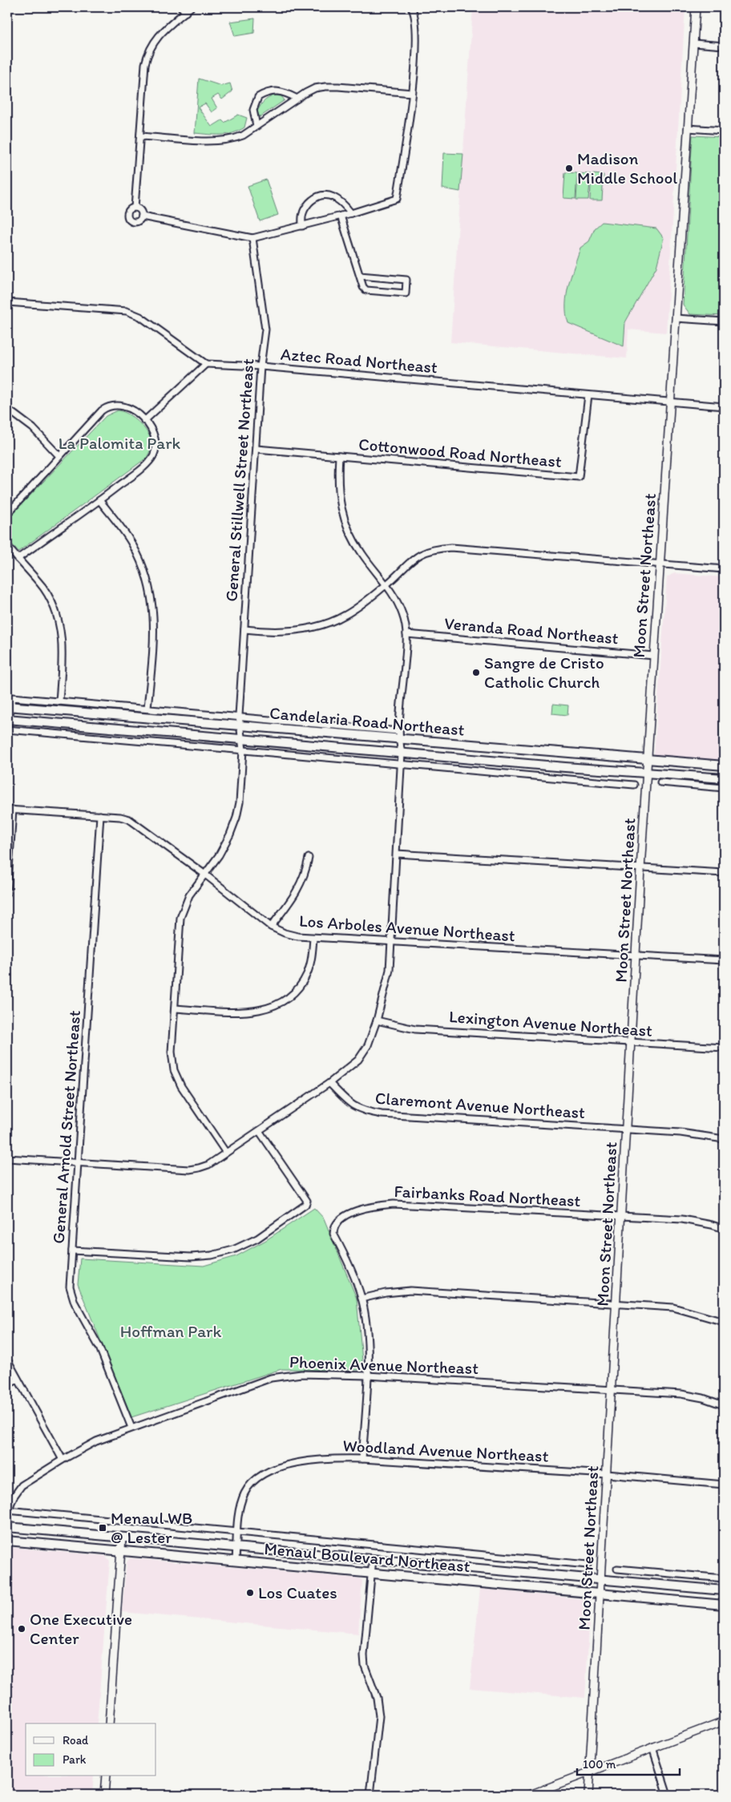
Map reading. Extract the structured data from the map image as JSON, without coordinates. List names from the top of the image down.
{
  "streets": {
    "main road": ["Candelaria Road Northeast", "Menaul Boulevard Northeast"],
    "street": [
      "Aztec Road Northeast",
      "Cottonwood Road Northeast",
      "General Stillwell Street Northeast",
      "Moon Street Northeast",
      "Veranda Road Northeast",
      "Los Arboles Avenue Northeast",
      "Lexington Avenue Northeast",
      "Claremont Avenue Northeast",
      "General Arnold Street Northeast",
      "Fairbanks Road Northeast",
      "Phoenix Avenue Northeast",
      "Woodland Avenue Northeast"
    ]
  },
  "crossings": [
    ["Aztec Road Northeast", "Cottonwood Road Northeast"],
    ["Aztec Road Northeast", "General Stillwell Street Northeast"],
    ["Aztec Road Northeast", "Moon Street Northeast"],
    ["Cottonwood Road Northeast", "General Stillwell Street Northeast"],
    ["General Stillwell Street Northeast", "Candelaria Road Northeast"],
    ["General Stillwell Street Northeast", "Los Arboles Avenue Northeast"],
    ["Moon Street Northeast", "Veranda Road Northeast"],
    ["Moon Street Northeast", "Candelaria Road Northeast"],
    ["Moon Street Northeast", "Los Arboles Avenue Northeast"],
    ["Moon Street Northeast", "Lexington Avenue Northeast"],
    ["Moon Street Northeast", "Claremont Avenue Northeast"],
    ["Moon Street Northeast", "Fairbanks Road Northeast"],
    ["Moon Street Northeast", "Phoenix Avenue Northeast"],
    ["Moon Street Northeast", "Woodland Avenue Northeast"],
    ["Moon Street Northeast", "Menaul Boulevard Northeast"],
    ["Los Arboles Avenue Northeast", "General Arnold Street Northeast"],
    ["General Arnold Street Northeast", "Phoenix Avenue Northeast"],
    ["Woodland Avenue Northeast", "Menaul Boulevard Northeast"]
  ],
  "parks": ["La Palomita Park", "Hoffman Park"],
  "places": {
    "other": [
      "Madison Middle School",
      "Sangre de Cristo Catholic Church",
      "Los Cuates",
      "One Executive Center"
    ],
    "transit": ["Menaul WB @ Lester"]
  },
  "legend": ["Road", "Park"],
  "scale_bar": "100 m"
}
